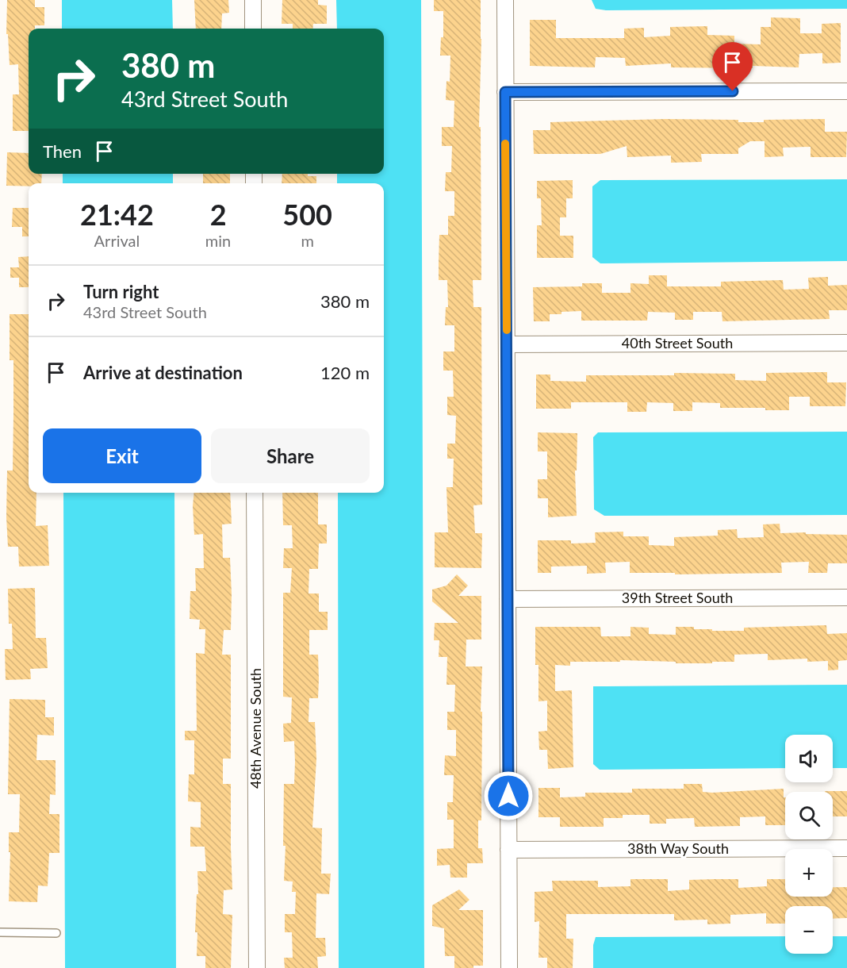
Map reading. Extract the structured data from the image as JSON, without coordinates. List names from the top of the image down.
{
  "streets": {
    "street": [
      "40th Street South",
      "39th Street South",
      "48th Avenue South",
      "38th Way South"
    ]
  },
  "page": {
    "turn": ["380 m", "43rd Street South"],
    "then": "Then",
    "eta": [
      "21:42",
      "Arrival",
      "2",
      "min",
      "500",
      "m"
    ],
    "list": [
      {
        "name": "Turn right",
        "note": "43rd Street South",
        "value": "380 m"
      },
      {
        "name": "Arrive at destination",
        "value": "120 m"
      }
    ],
    "buttons": ["Exit", "Share"],
    "map_buttons": ["+", "−"]
  }
}
